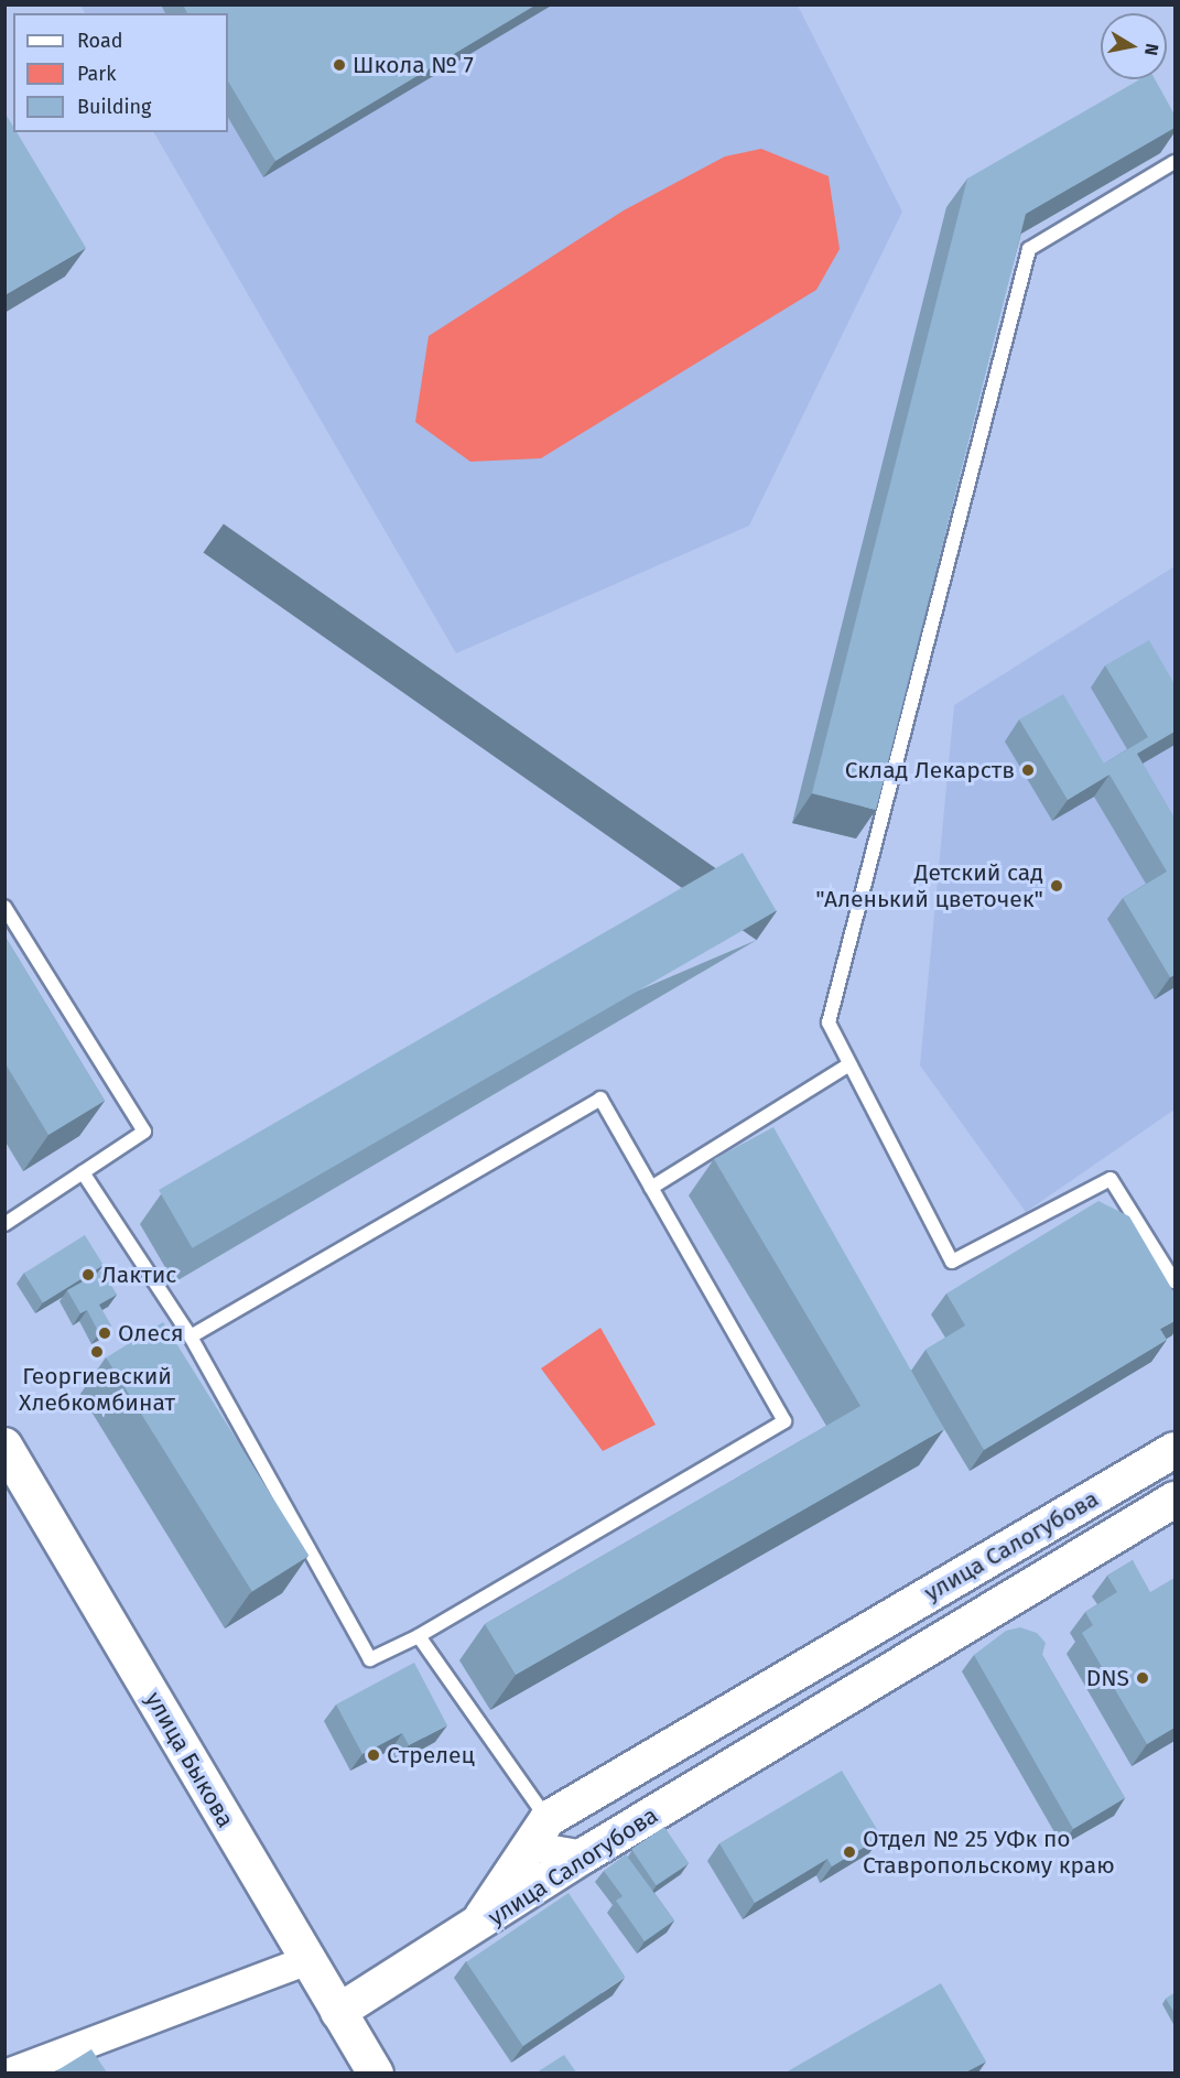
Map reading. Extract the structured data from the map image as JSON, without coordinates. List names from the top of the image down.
{
  "streets": {
    "street": ["улица Салогубова", "улица Быкова"]
  },
  "places": [
    "Школа № 7",
    "Склад Лекарств",
    "Детский сад \"Аленький цветочек\"",
    "Лактис",
    "Олеся",
    "Георгиевский Хлебкомбинат",
    "DNS",
    "Стрелец",
    "Отдел № 25 УФк по Ставропольскому краю"
  ],
  "legend": ["Road", "Park", "Building"],
  "north": "right"
}
